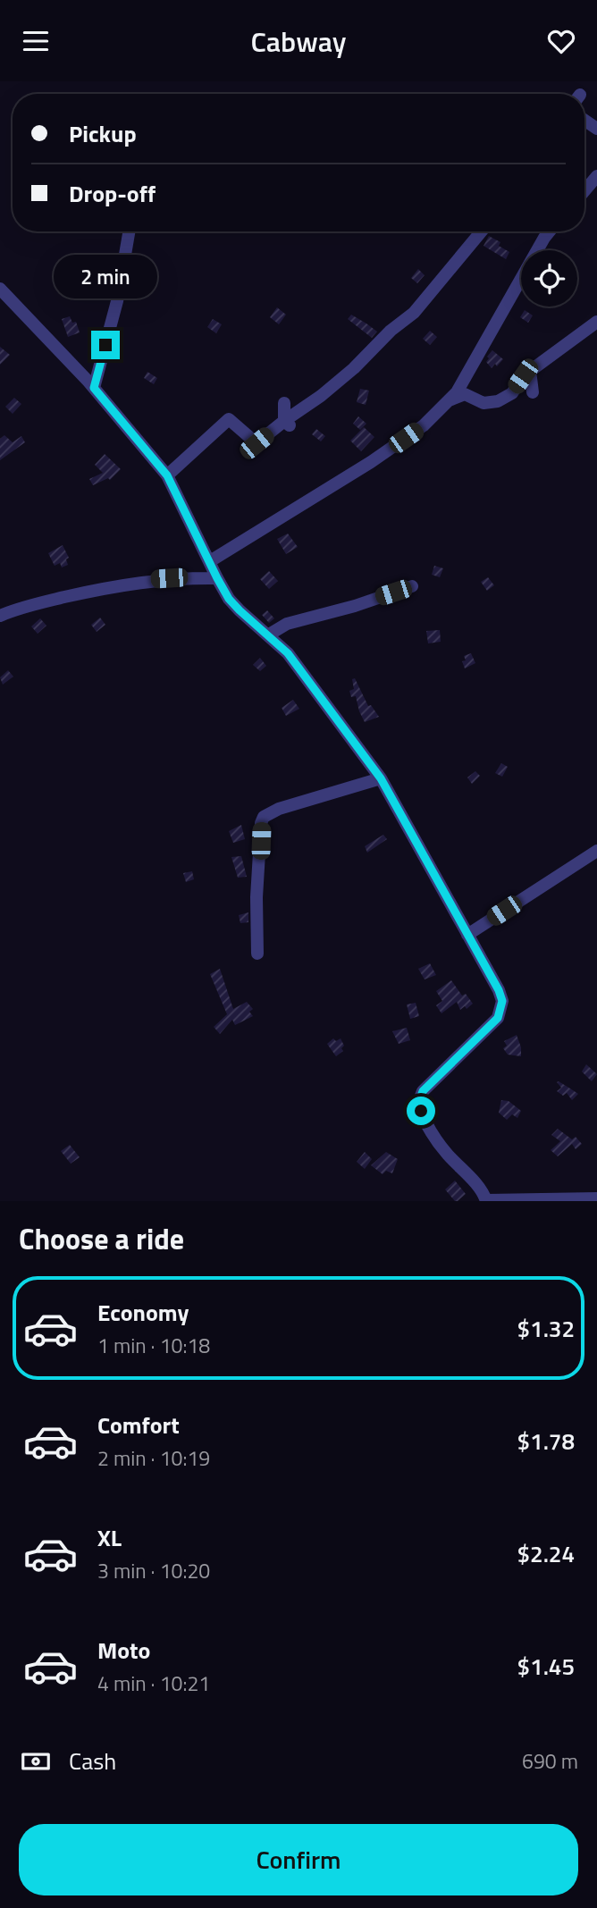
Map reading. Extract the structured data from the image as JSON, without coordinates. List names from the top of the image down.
{
  "page": {
    "header": "Cabway",
    "banner": ["Pickup", "Drop-off"],
    "bubble": "2 min",
    "heading": "Choose a ride",
    "list": [
      {
        "name": "Economy",
        "note": "1 min · 10:18",
        "value": "$1.32"
      },
      {
        "name": "Comfort",
        "note": "2 min · 10:19",
        "value": "$1.78"
      },
      {
        "name": "XL",
        "note": "3 min · 10:20",
        "value": "$2.24"
      },
      {
        "name": "Moto",
        "note": "4 min · 10:21",
        "value": "$1.45"
      }
    ],
    "pay": ["Cash", "690 m"],
    "buttons": "Confirm"
  }
}
